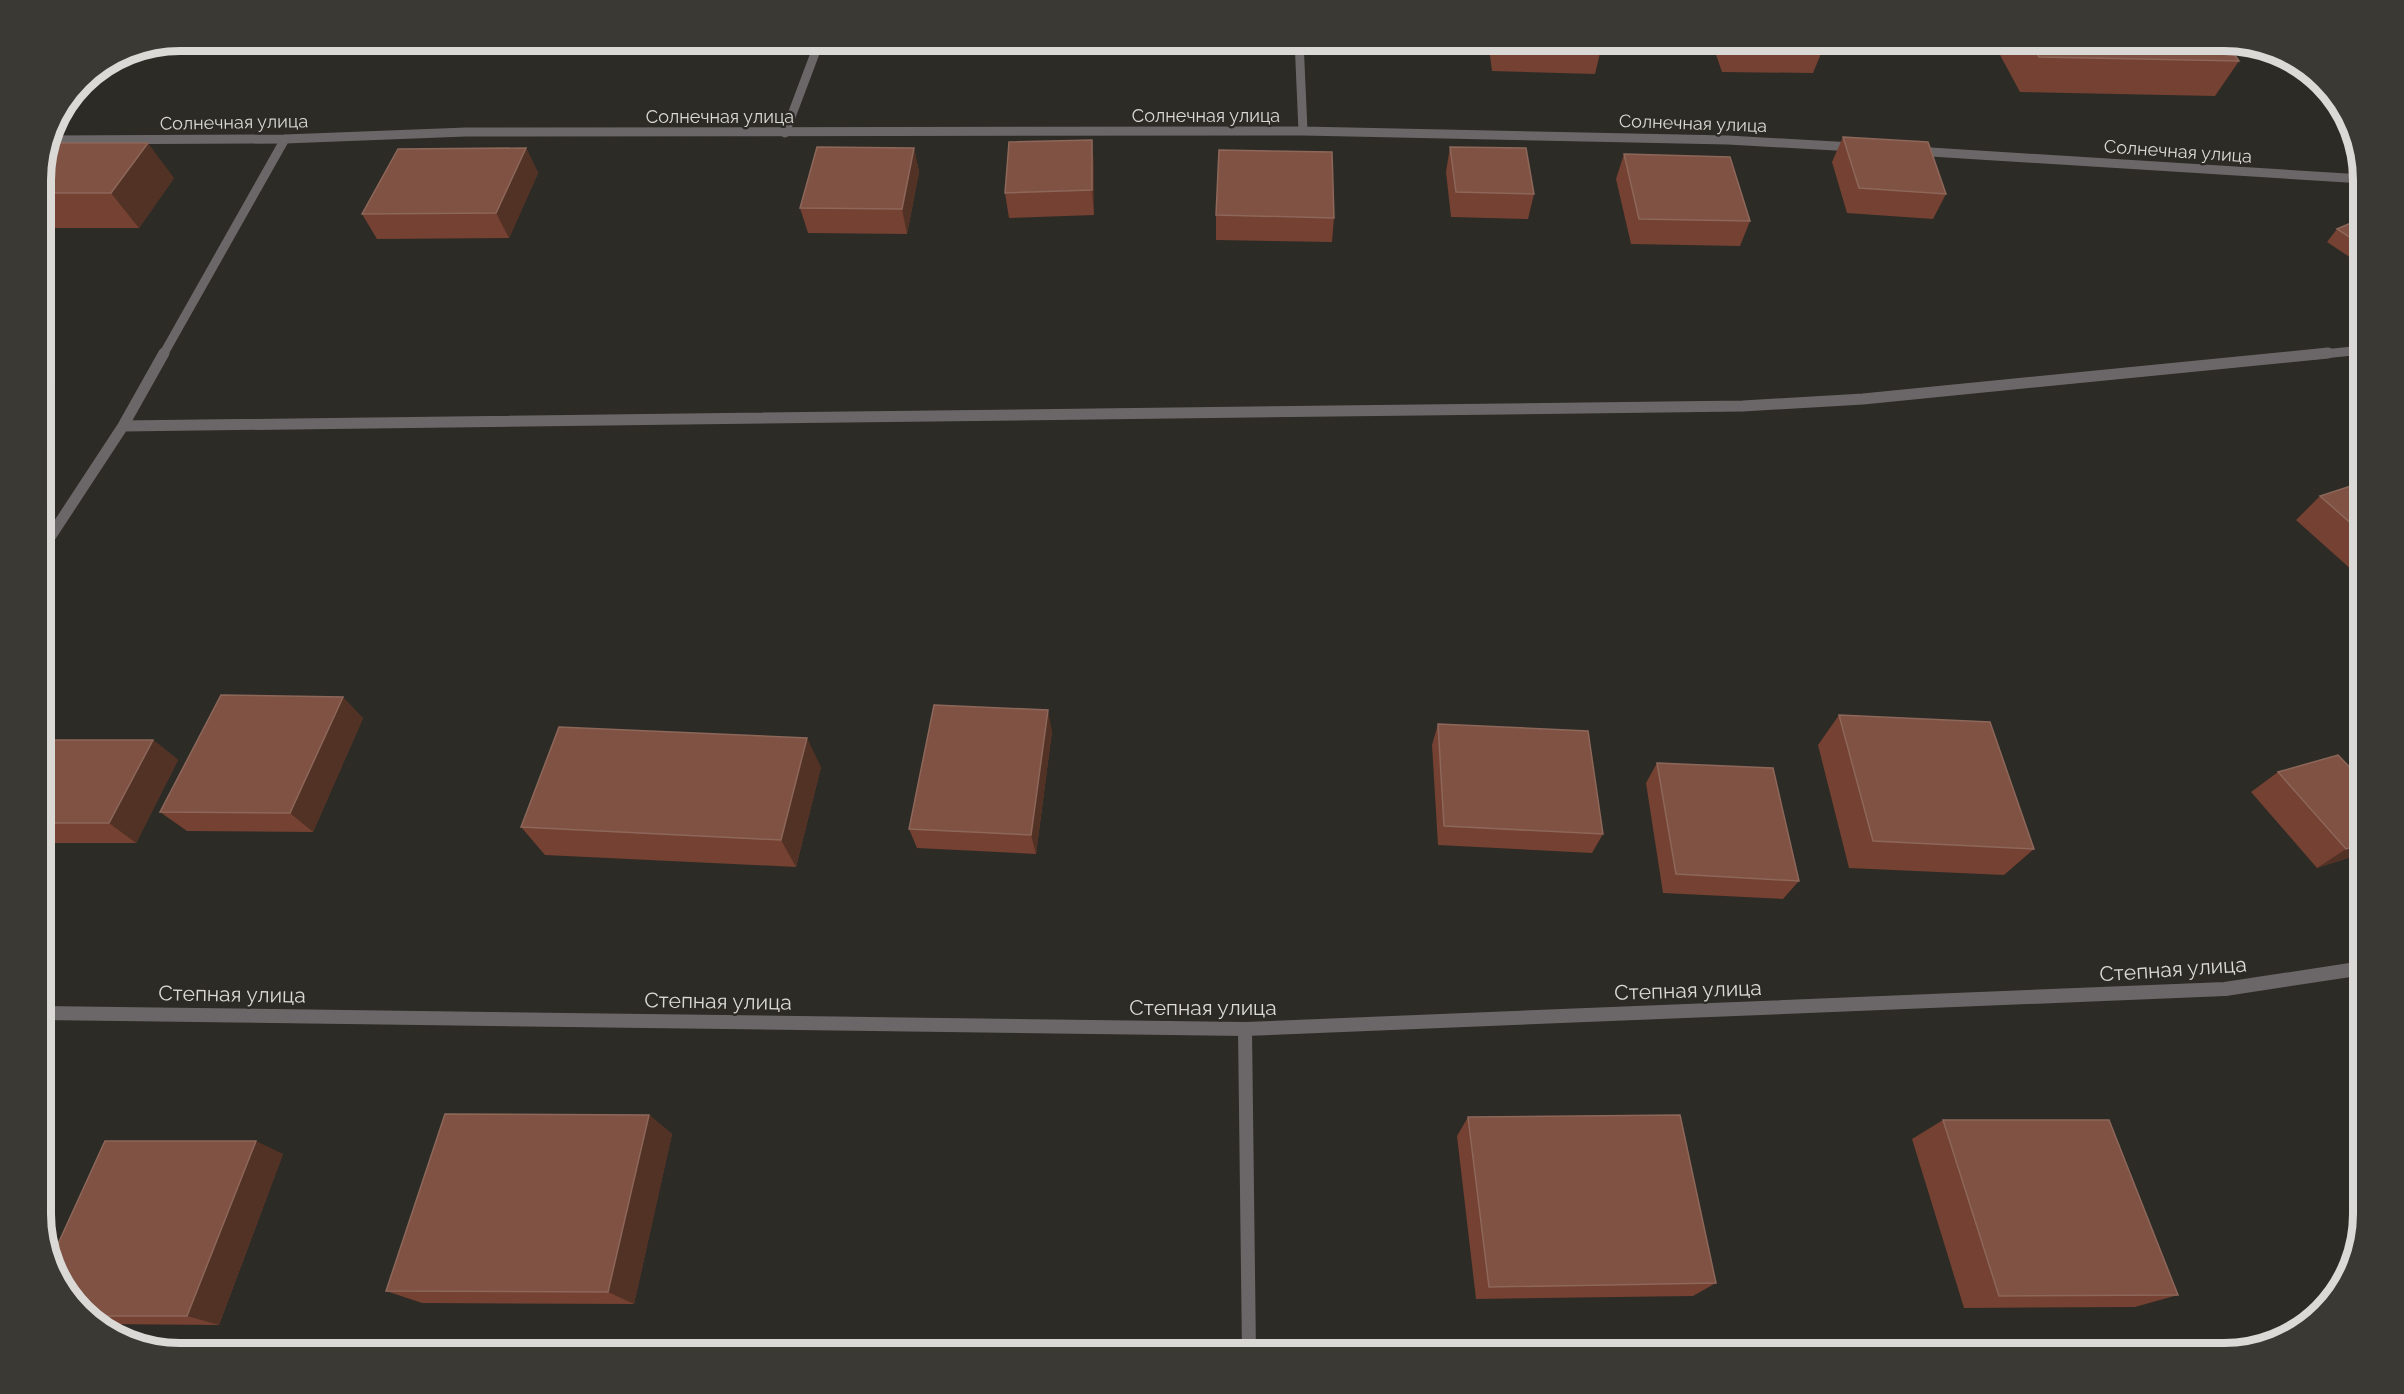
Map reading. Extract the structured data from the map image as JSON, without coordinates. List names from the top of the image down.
{
  "streets": {
    "street": ["Солнечная улица", "Степная улица"]
  }
}
